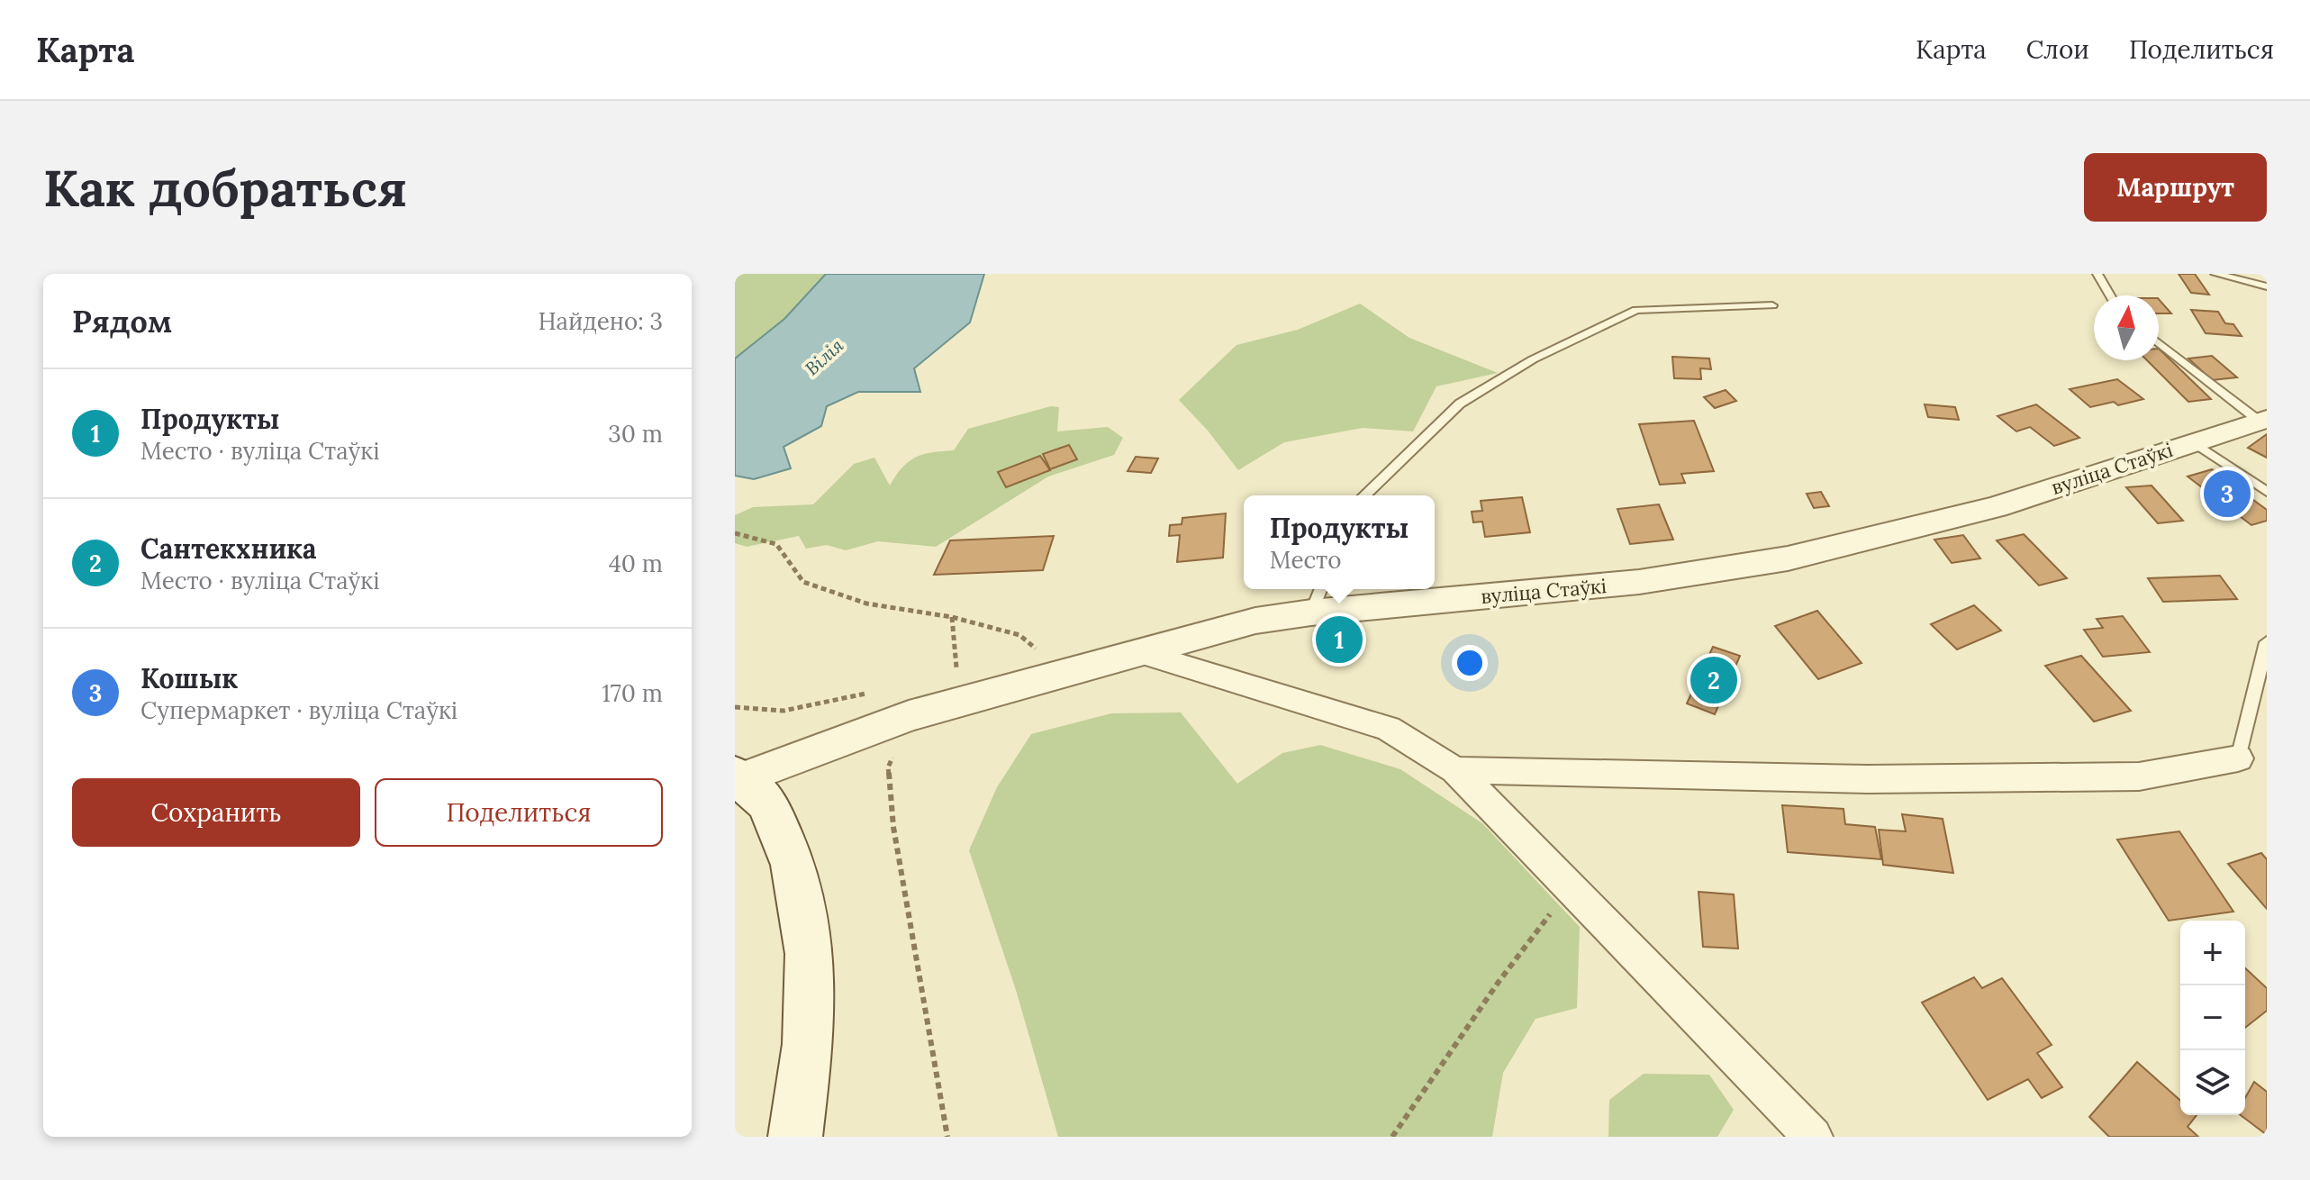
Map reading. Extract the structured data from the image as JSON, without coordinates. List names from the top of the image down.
{
  "streets": {
    "street": ["вуліца Стаўкі"]
  },
  "water": ["Вілія"],
  "north": "top",
  "page": {
    "header": "Карта",
    "nav": ["Карта", "Слои", "Поделиться"],
    "buttons": [
      "Маршрут",
      ["Сохранить", "Поделиться"]
    ],
    "title": "Как добраться",
    "heading": ["Рядом", "Найдено: 3"],
    "list": [
      {
        "mark": "1",
        "name": "Продукты",
        "note": "Место · вуліца Стаўкі",
        "value": "30 m"
      },
      {
        "mark": "2",
        "name": "Сантекхника",
        "note": "Место · вуліца Стаўкі",
        "value": "40 m"
      },
      {
        "mark": "3",
        "name": "Кошык",
        "note": "Супермаркет · вуліца Стаўкі",
        "value": "170 m"
      }
    ],
    "pins": ["3", "1", "2"],
    "popup": ["Продукты", "Место"],
    "map_buttons": ["+", "−"]
  }
}
